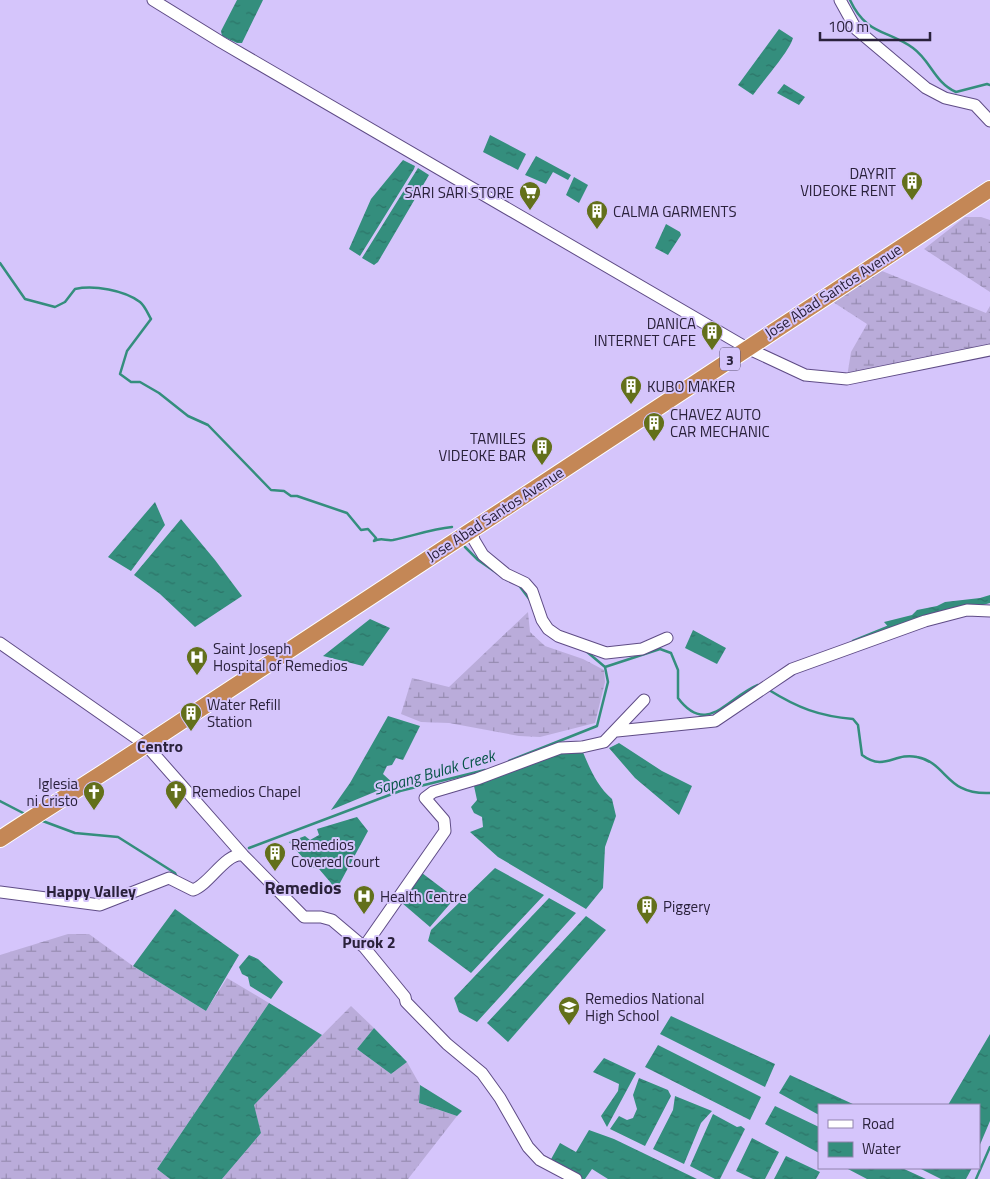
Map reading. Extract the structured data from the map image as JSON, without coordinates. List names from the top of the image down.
{
  "streets": {
    "highway": ["Jose Abad Santos Avenue", "3"]
  },
  "districts": [
    "Centro",
    "Remedios",
    "Happy Valley",
    "Purok 2"
  ],
  "water": ["Sapang Bulak Creek"],
  "places": {
    "building": [
      "DAYRIT VIDEOKE RENT",
      "CALMA GARMENTS",
      "DANICA INTERNET CAFE",
      "KUBO MAKER",
      "CHAVEZ AUTO CAR MECHANIC",
      "TAMILES VIDEOKE BAR",
      "Water Refill Station",
      "Remedios Covered Court",
      "Piggery"
    ],
    "supermarket": ["SARI SARI STORE"],
    "hospital": ["Saint Joseph Hospital of Remedios", "Health Centre"],
    "church": ["Remedios Chapel", "Iglesia ni Cristo"],
    "school or university": ["Remedios National High School"]
  },
  "legend": ["Road", "Water"],
  "scale_bar": "100 m"
}
